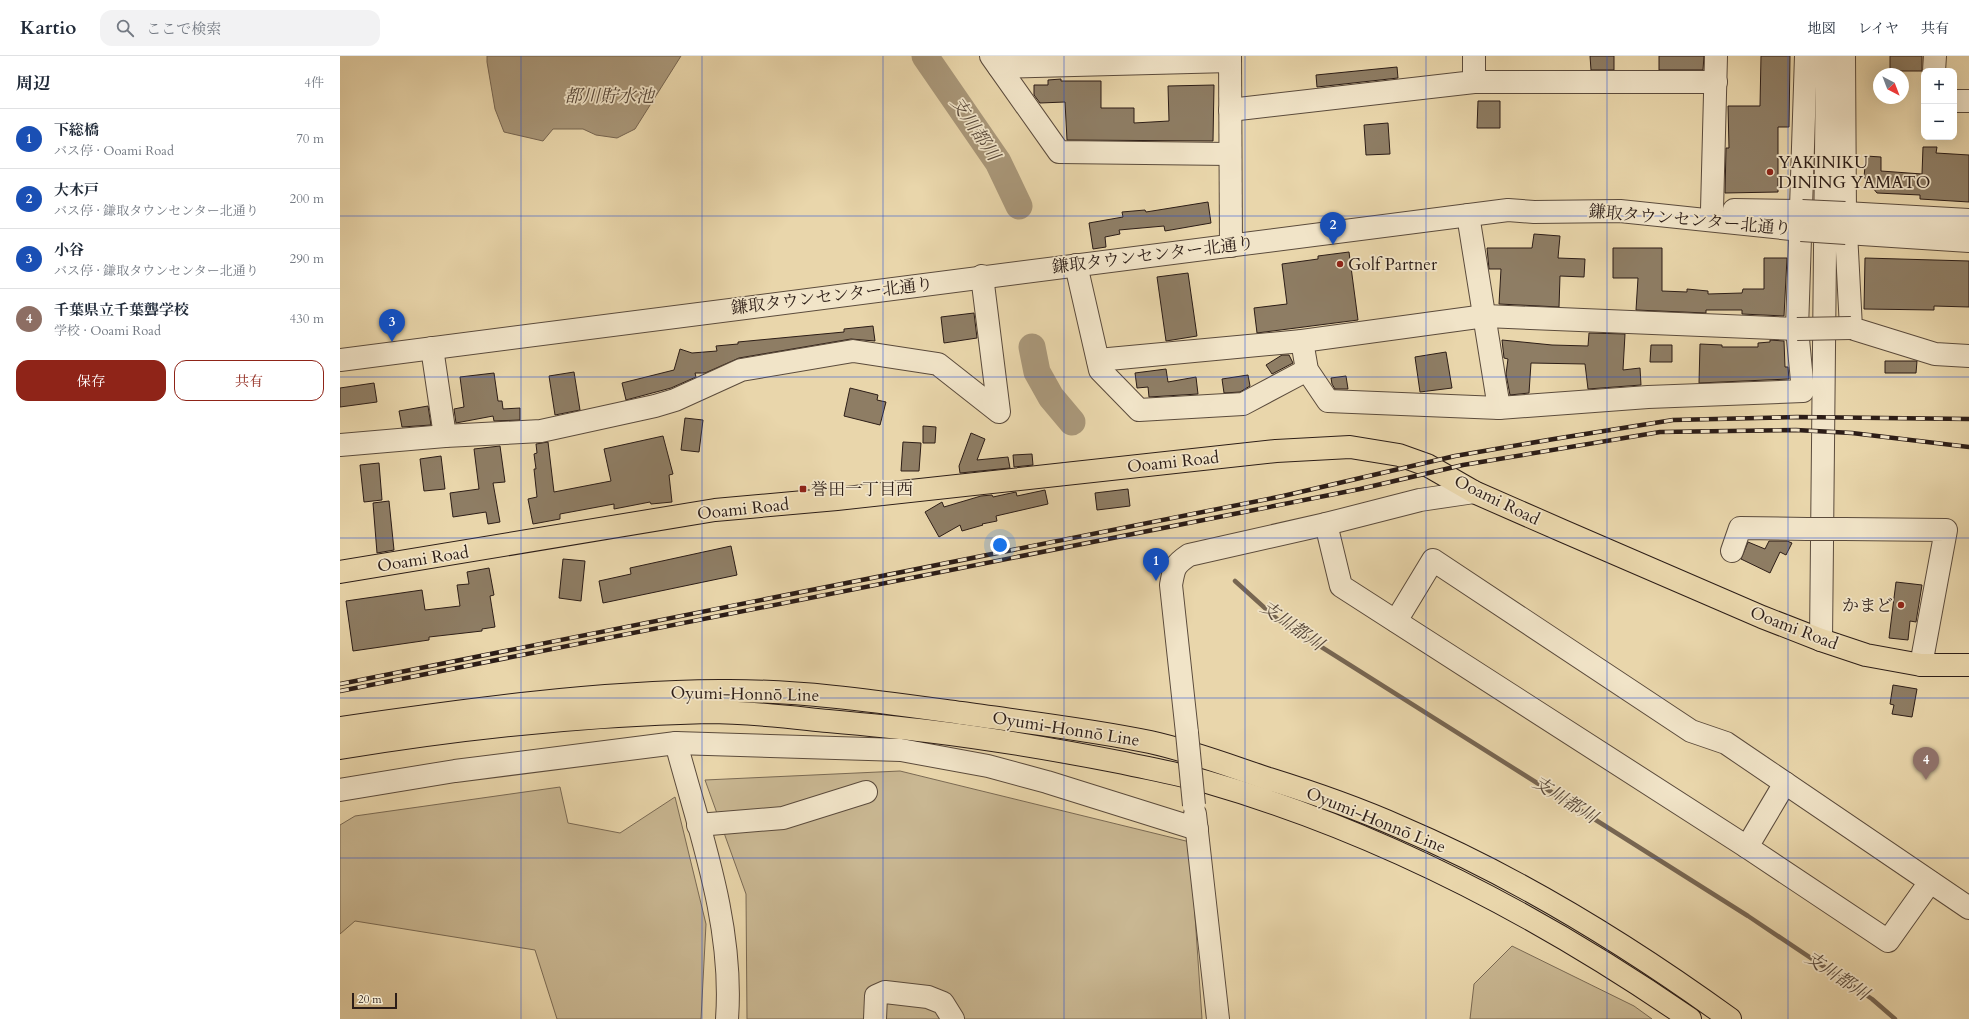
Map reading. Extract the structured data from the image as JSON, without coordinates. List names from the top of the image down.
{
  "streets": {
    "main road": ["Ooami Road", "Oyumi-Honnō Line"],
    "street": ["鎌取タウンセンター北通り"]
  },
  "water": ["都川貯水池", "支川都川"],
  "places": {
    "other": ["YAKINIKU DINING YAMATO", "Golf Partner", "かまど"],
    "transit": ["誉田一丁目西"]
  },
  "scale_bar": "20 m",
  "north": "bottom right",
  "page": {
    "header": "Kartio",
    "search": "ここで検索",
    "nav": ["地図", "レイヤ", "共有"],
    "heading": ["周辺", "4件"],
    "map_buttons": ["+", "−"],
    "list": [
      {
        "mark": "1",
        "name": "下総橋",
        "note": "バス停 · Ooami Road",
        "value": "70 m"
      },
      {
        "mark": "2",
        "name": "大木戸",
        "note": "バス停 · 鎌取タウンセンター北通り",
        "value": "200 m"
      },
      {
        "mark": "3",
        "name": "小谷",
        "note": "バス停 · 鎌取タウンセンター北通り",
        "value": "290 m"
      },
      {
        "mark": "4",
        "name": "千葉県立千葉聾学校",
        "note": "学校 · Ooami Road",
        "value": "430 m"
      }
    ],
    "pins": [
      "2",
      "3",
      "1",
      "4"
    ],
    "buttons": ["保存", "共有"],
    "scale": "20 m"
  }
}
